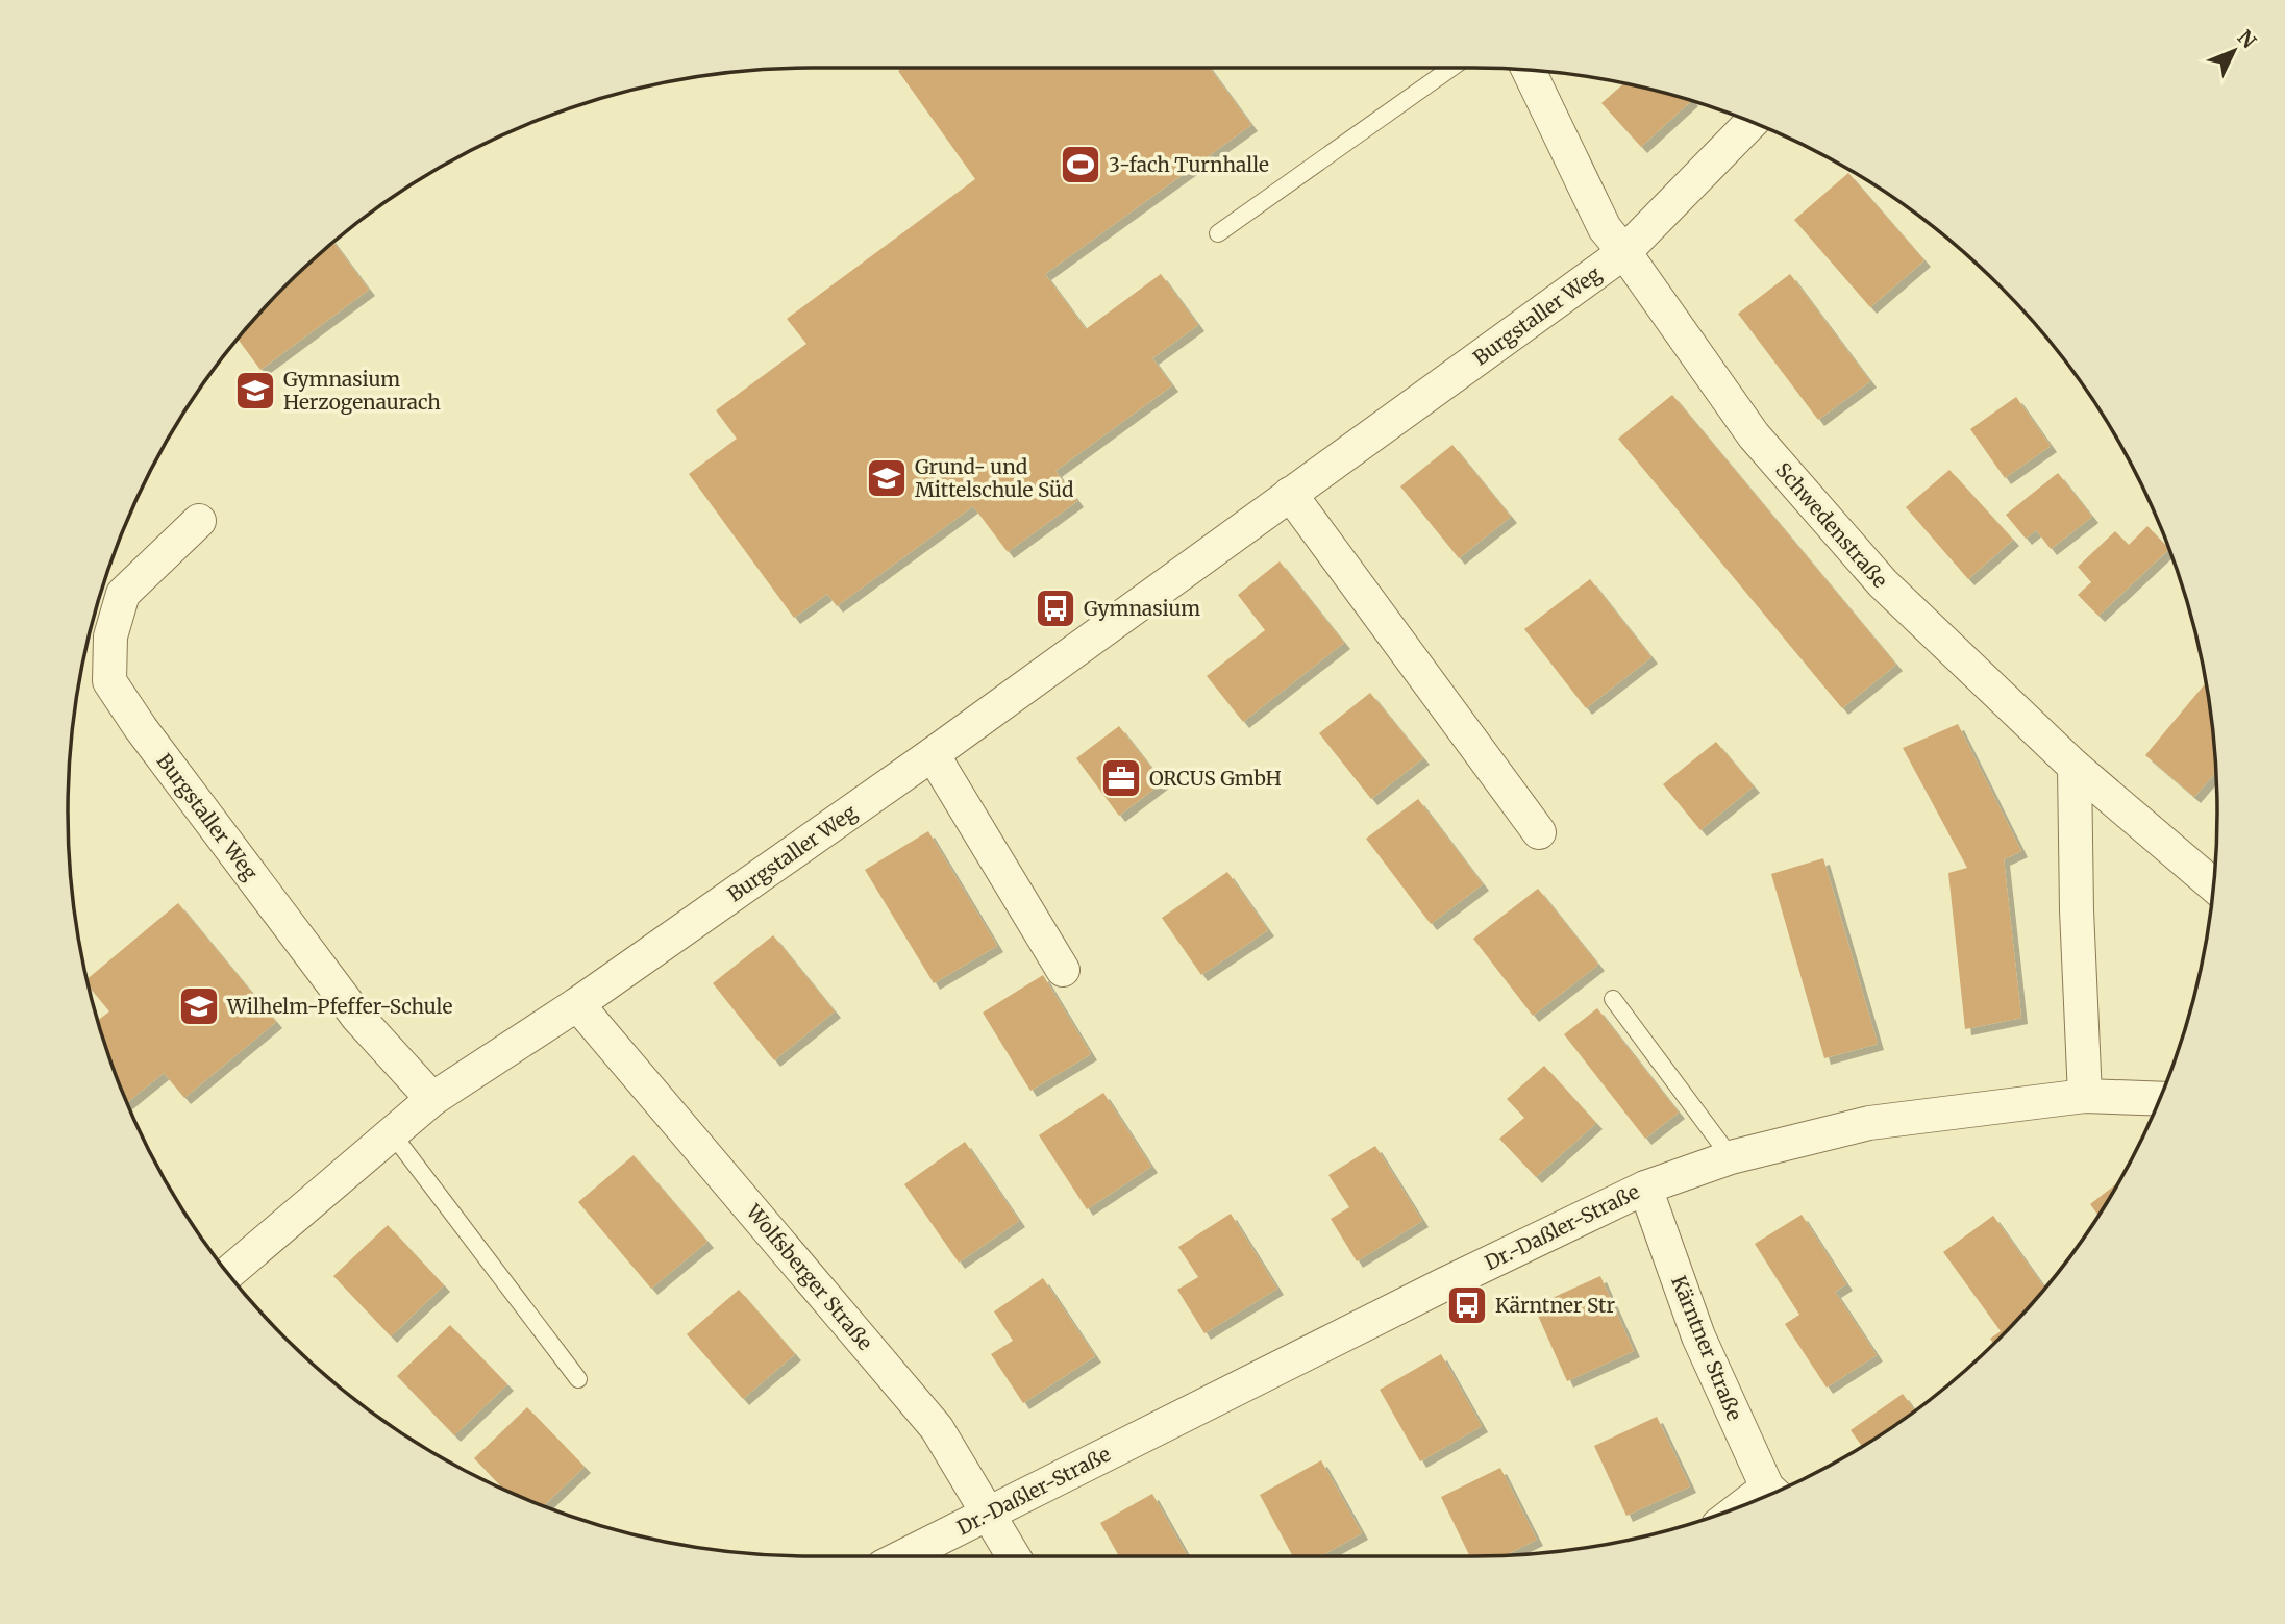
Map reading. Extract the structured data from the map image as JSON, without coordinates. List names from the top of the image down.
{
  "streets": {
    "street": [
      "Burgstaller Weg",
      "Schwedenstraße",
      "Dr.-Daßler-Straße",
      "Wolfsberger Straße",
      "Kärntner Straße"
    ]
  },
  "crossings": [
    ["Burgstaller Weg", "Schwedenstraße"],
    ["Burgstaller Weg", "Wolfsberger Straße"],
    ["Dr.-Daßler-Straße", "Wolfsberger Straße"],
    ["Dr.-Daßler-Straße", "Kärntner Straße"]
  ],
  "places": {
    "sports": ["3-fach Turnhalle"],
    "school or university": ["Gymnasium Herzogenaurach", "Grund- und Mittelschule Süd", "Wilhelm-Pfeffer-Schule"],
    "bus stop": ["Gymnasium", "Kärntner Str"],
    "office": ["ORCUS GmbH"]
  },
  "north": "top right"
}
